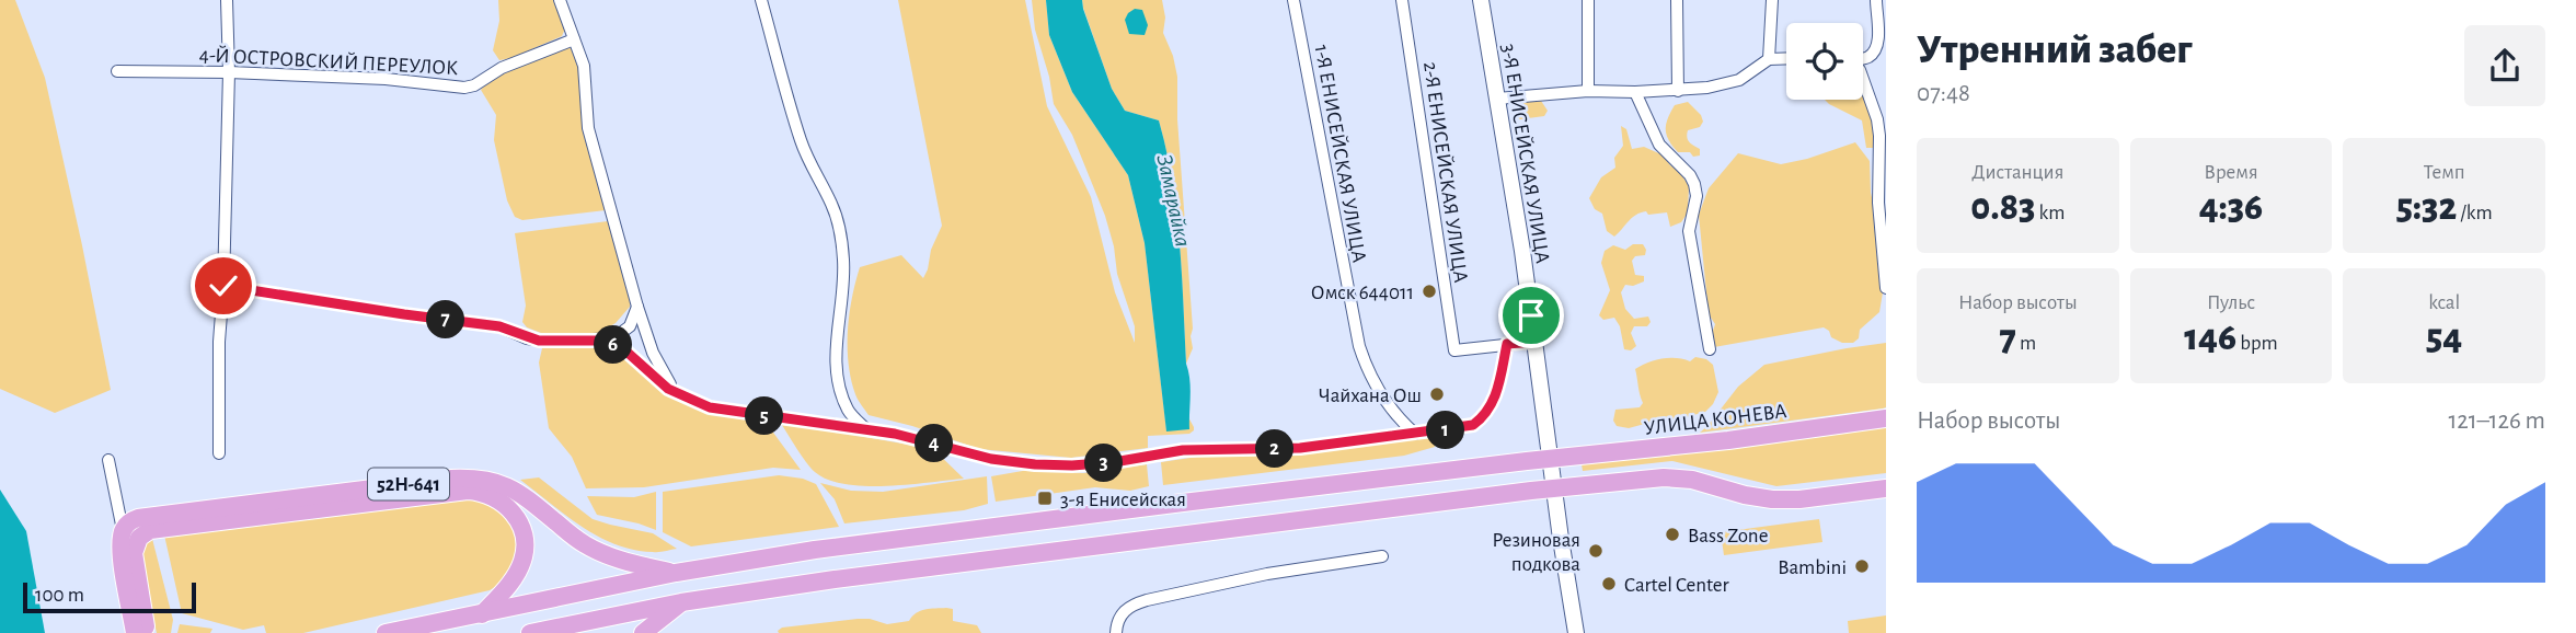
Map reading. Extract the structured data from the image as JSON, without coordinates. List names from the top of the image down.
{
  "streets": {
    "main road": ["УЛИЦА КОНЕВА", "52Н-641"],
    "street": [
      "4-Й ОСТРОВСКИЙ ПЕРЕУЛОК",
      "1-Я ЕНИСЕЙСКАЯ УЛИЦА",
      "3-Я ЕНИСЕЙСКАЯ УЛИЦА",
      "2-Я ЕНИСЕЙСКАЯ УЛИЦА"
    ]
  },
  "crossings": [
    ["3-Я ЕНИСЕЙСКАЯ УЛИЦА", "УЛИЦА КОНЕВА"],
    ["УЛИЦА КОНЕВА", "52Н-641"]
  ],
  "water": ["Замарайка"],
  "places": {
    "other": [
      "Омск 644011",
      "Чайхана Ош",
      "Bass Zone",
      "Резиновая подкова",
      "Bambini",
      "Cartel Center"
    ],
    "transit": ["3-я Енисейская"]
  },
  "scale_bar": "100 m",
  "page": {
    "heading": ["Утренний забег", "07:48"],
    "stats": [
      ["Дистанция", "0.83 km"],
      ["Время", "4:36"],
      ["Темп", "5:32 /km"],
      ["Набор высоты", "7 m"],
      ["Пульс", "146 bpm"],
      ["kcal", "54"]
    ],
    "pins": [
      "7",
      "6",
      "5",
      "1",
      "4",
      "2",
      "3"
    ],
    "chart": ["Набор высоты", "121–126 m"],
    "scale": "100 m"
  }
}
